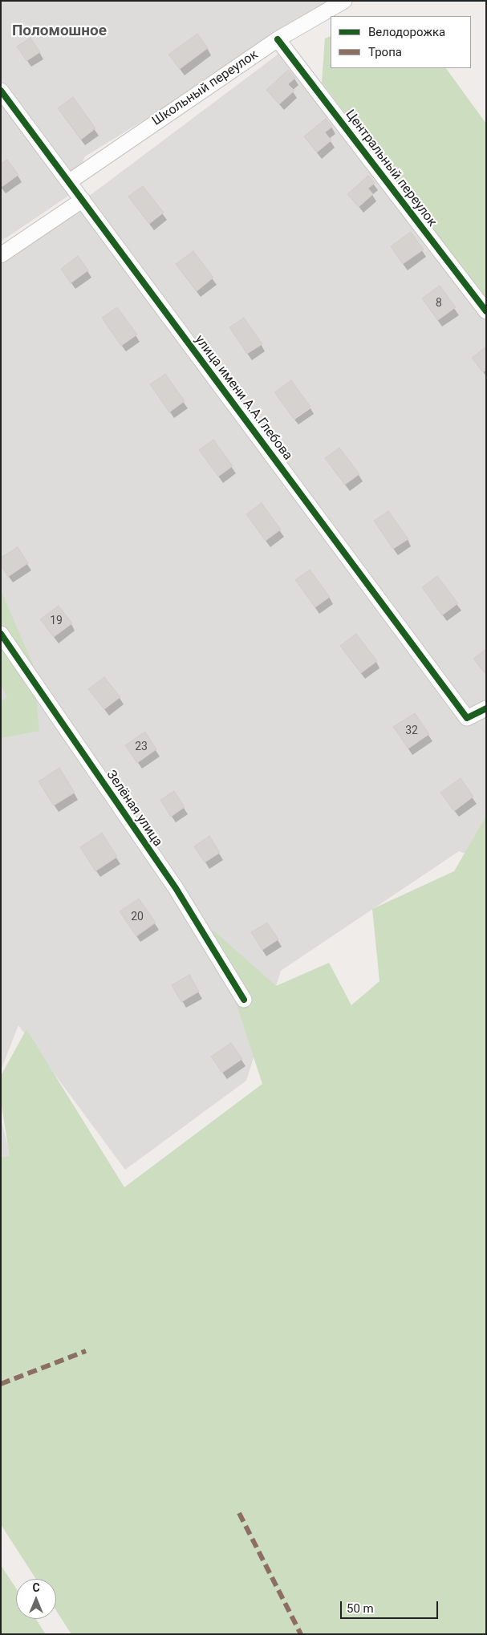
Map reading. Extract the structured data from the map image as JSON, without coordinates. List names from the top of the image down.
{
  "streets": {
    "street": [
      "Школьный переулок",
      "Центральный переулок",
      "улица имени А.А.Глебова",
      "Зелёная улица"
    ]
  },
  "crossings": [
    ["Школьный переулок", "Центральный переулок"],
    ["Школьный переулок", "улица имени А.А.Глебова"]
  ],
  "districts": ["Поломошное"],
  "house_numbers": [
    "8",
    "19",
    "32",
    "23",
    "20"
  ],
  "legend": ["Велодорожка", "Тропа"],
  "scale_bar": "50 m",
  "north": "top"
}
